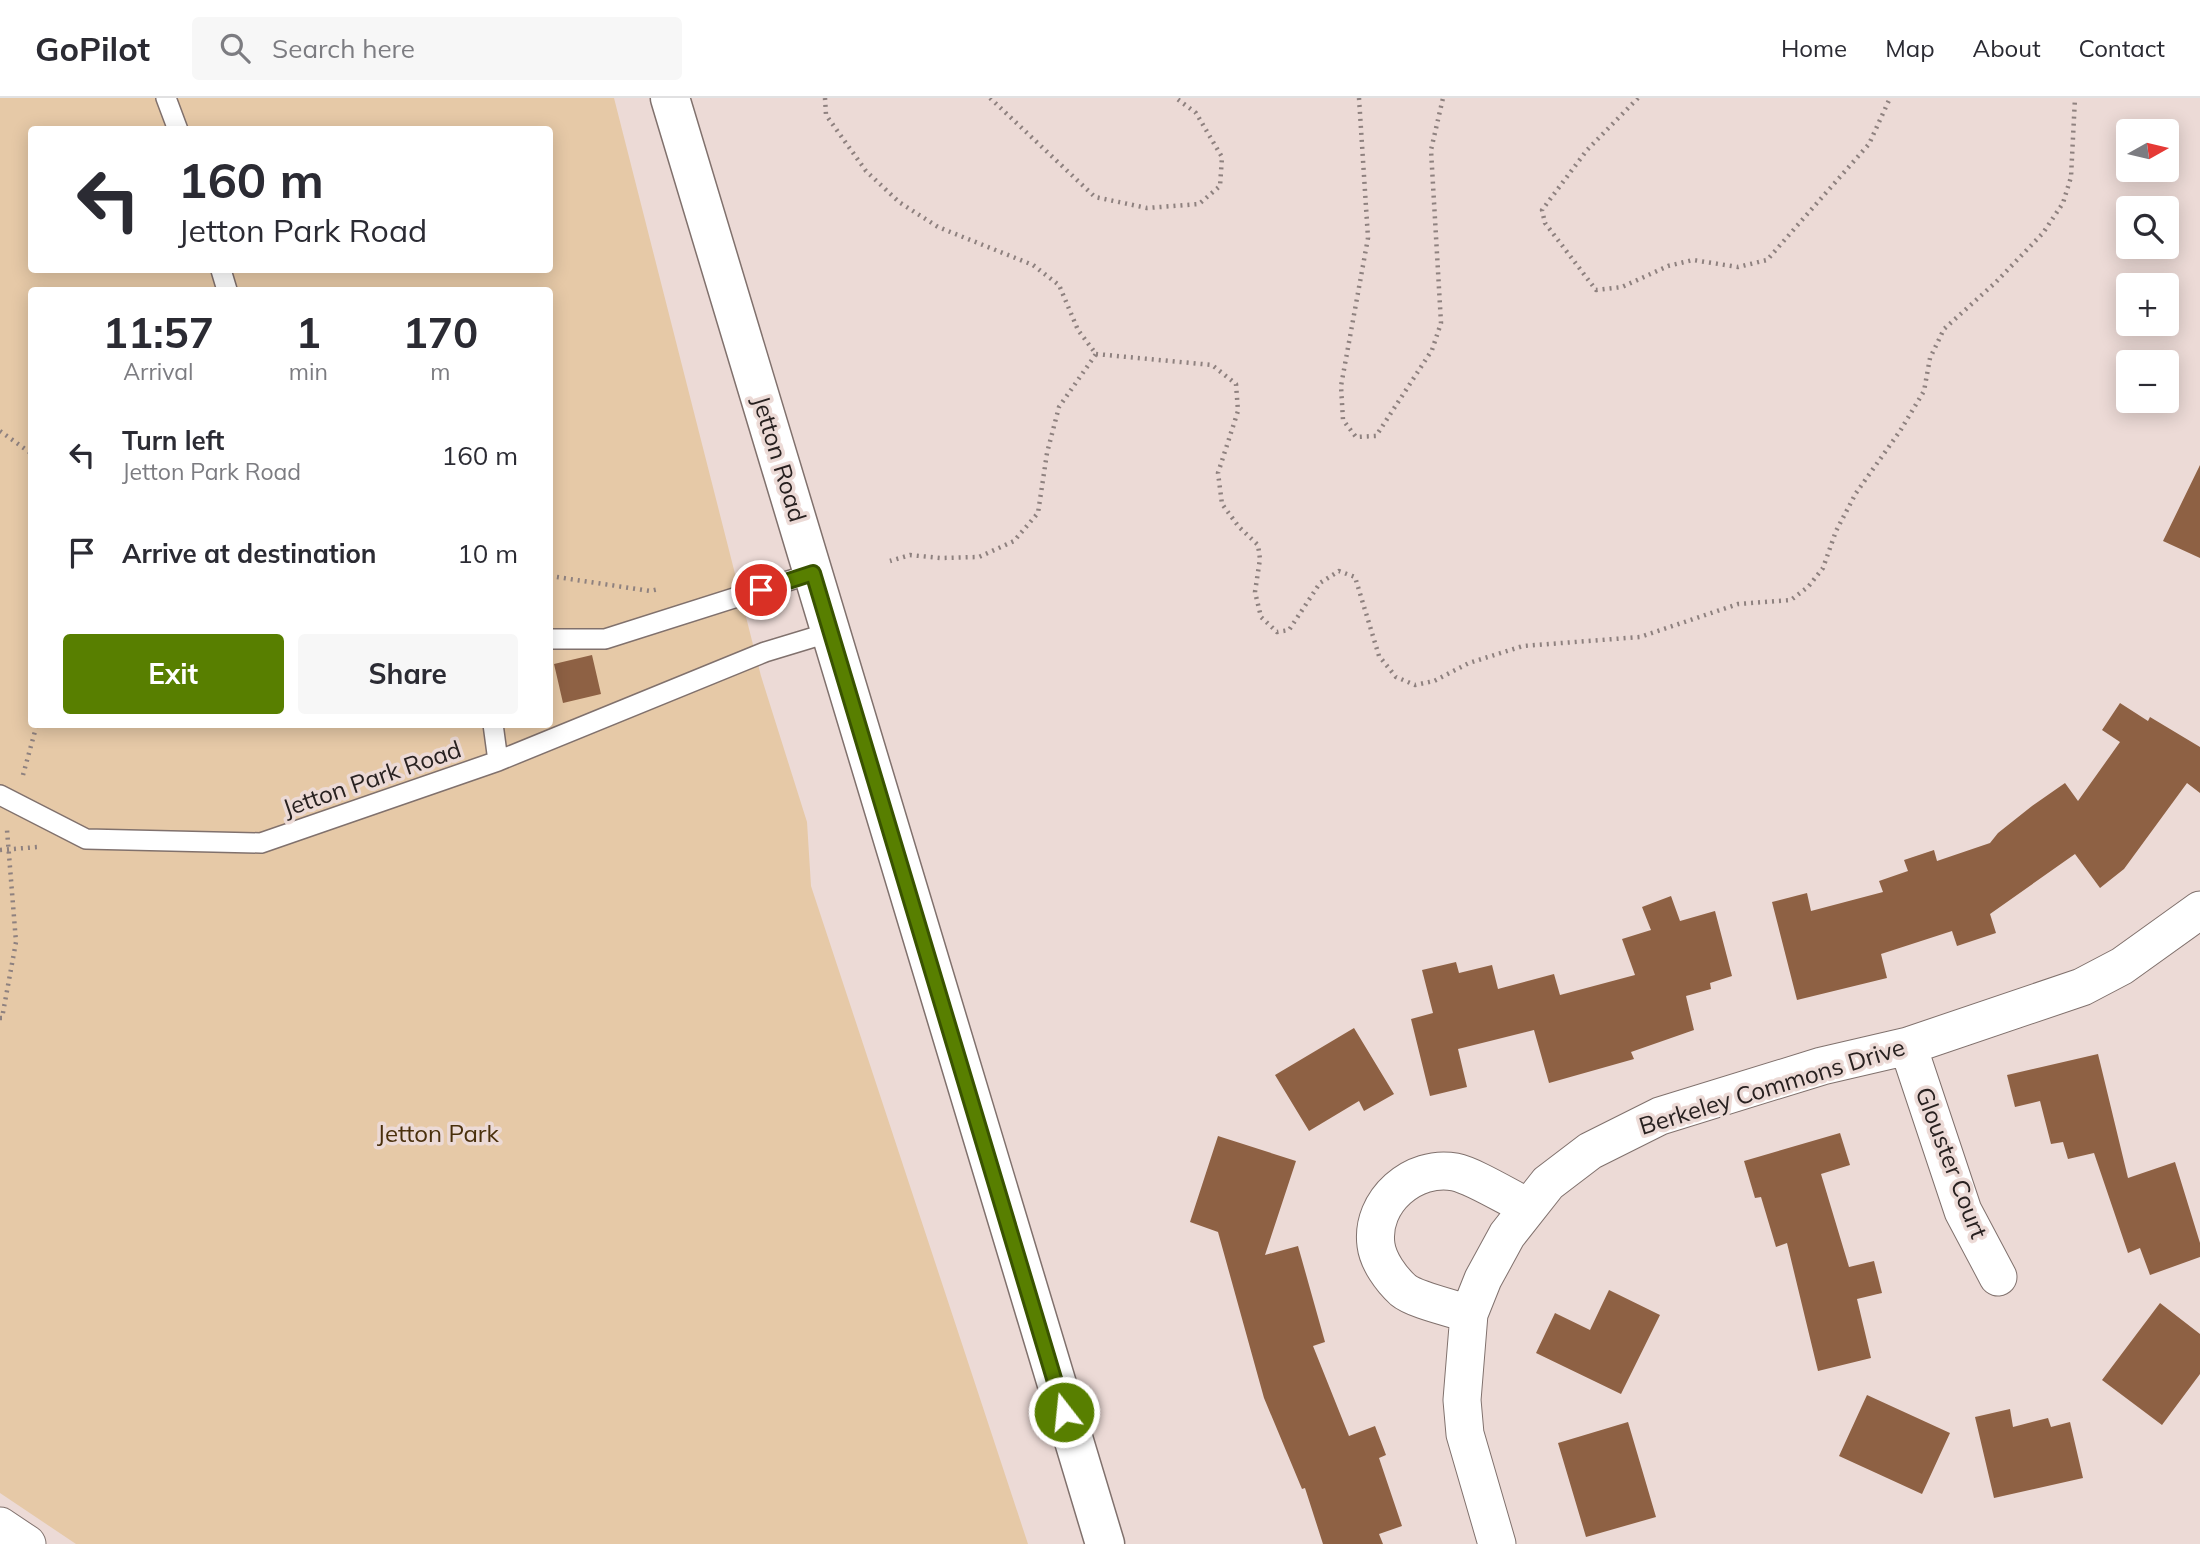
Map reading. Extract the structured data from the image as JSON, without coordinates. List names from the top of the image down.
{
  "streets": {
    "street": ["Jetton Road", "Berkeley Commons Drive", "Glouster Court"],
    "lane": ["Jetton Park Road"]
  },
  "crossings": [
    ["Jetton Road", "Jetton Park Road"],
    ["Berkeley Commons Drive", "Glouster Court"]
  ],
  "parks": ["Jetton Park"],
  "north": "right",
  "page": {
    "header": "GoPilot",
    "search": "Search here",
    "nav": [
      "Home",
      "Map",
      "About",
      "Contact"
    ],
    "map_buttons": ["+", "−"],
    "turn": ["160 m", "Jetton Park Road"],
    "eta": [
      "11:57",
      "Arrival",
      "1",
      "min",
      "170",
      "m"
    ],
    "list": [
      {
        "name": "Turn left",
        "note": "Jetton Park Road",
        "value": "160 m"
      },
      {
        "name": "Arrive at destination",
        "value": "10 m"
      }
    ],
    "buttons": ["Exit", "Share"]
  }
}
